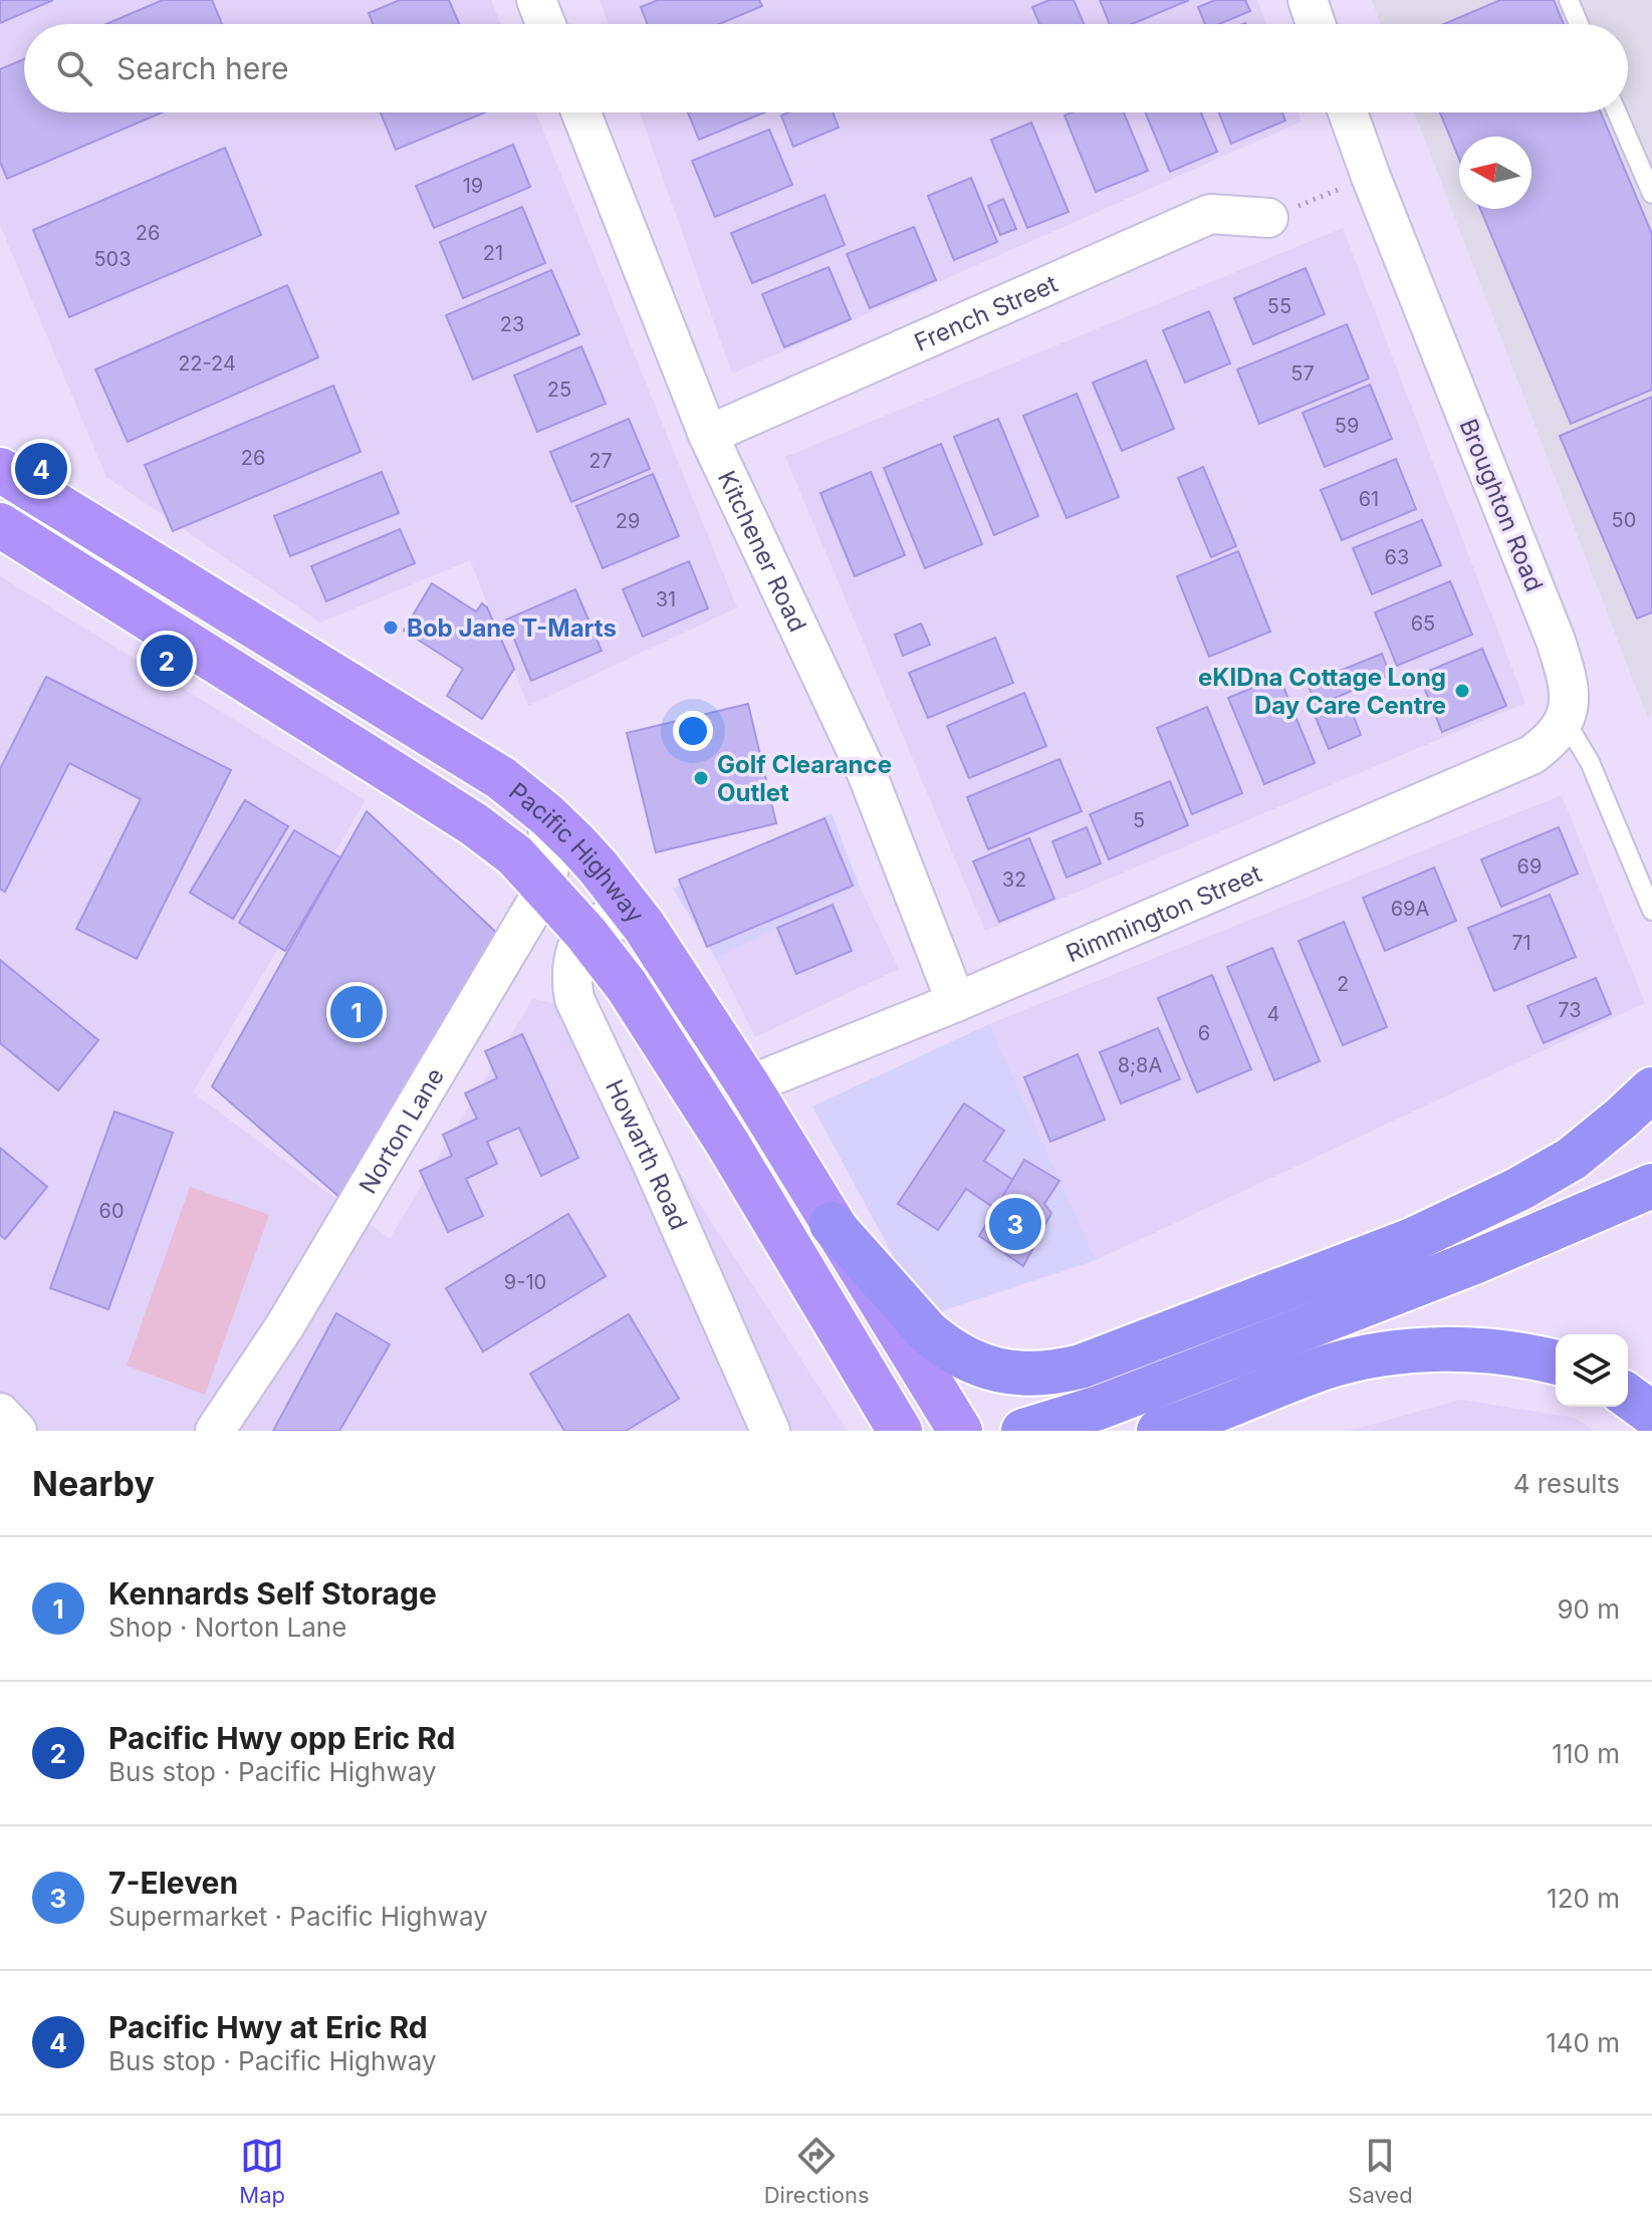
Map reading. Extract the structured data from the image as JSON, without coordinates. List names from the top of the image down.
{
  "streets": {
    "highway": ["Pacific Highway"],
    "street": [
      "French Street",
      "Broughton Road",
      "Kitchener Road",
      "Rimmington Street",
      "Norton Lane",
      "Howarth Road"
    ]
  },
  "crossings": [
    ["French Street", "Kitchener Road"],
    ["Broughton Road", "Rimmington Street"],
    ["Kitchener Road", "Rimmington Street"],
    ["Pacific Highway", "Rimmington Street"],
    ["Pacific Highway", "Norton Lane"],
    ["Pacific Highway", "Howarth Road"]
  ],
  "places": ["Bob Jane T-Marts", "eKIDna Cottage Long Day Care Centre", "Golf Clearance Outlet"],
  "house_numbers": [
    "19",
    "26",
    "21",
    "503",
    "55",
    "23",
    "22-24",
    "57",
    "25",
    "59",
    "26",
    "27",
    "61",
    "50",
    "29",
    "63",
    "31",
    "65",
    "5",
    "69",
    "32",
    "69A",
    "71",
    "2",
    "73",
    "4",
    "6",
    "8;8A",
    "60",
    "9-10"
  ],
  "north": "left",
  "page": {
    "search": "Search here",
    "pins": [
      "4",
      "2",
      "1",
      "3"
    ],
    "heading": ["Nearby", "4 results"],
    "list": [
      {
        "mark": "1",
        "name": "Kennards Self Storage",
        "note": "Shop · Norton Lane",
        "value": "90 m"
      },
      {
        "mark": "2",
        "name": "Pacific Hwy opp Eric Rd",
        "note": "Bus stop · Pacific Highway",
        "value": "110 m"
      },
      {
        "mark": "3",
        "name": "7-Eleven",
        "note": "Supermarket · Pacific Highway",
        "value": "120 m"
      },
      {
        "mark": "4",
        "name": "Pacific Hwy at Eric Rd",
        "note": "Bus stop · Pacific Highway",
        "value": "140 m"
      }
    ],
    "nav": ["Map", "Directions", "Saved"]
  }
}
